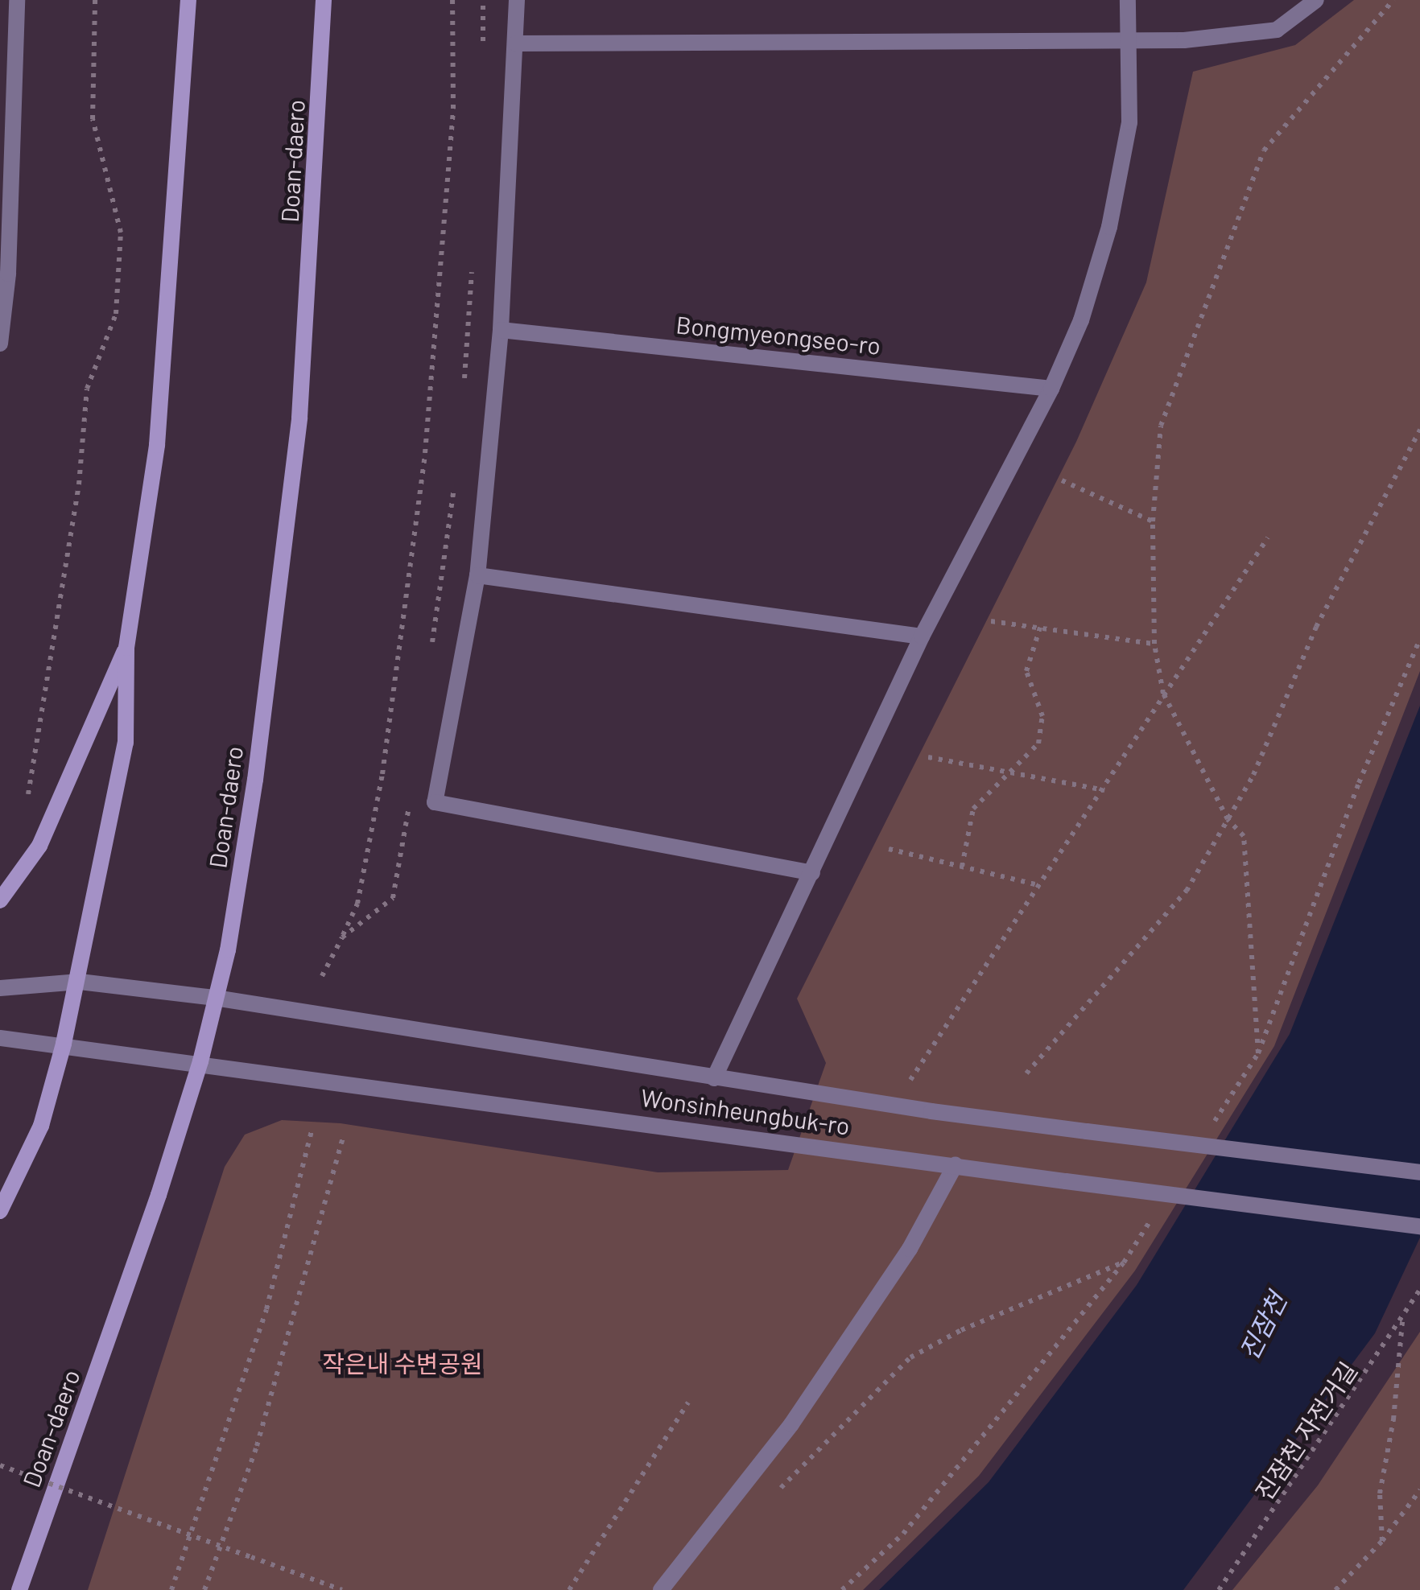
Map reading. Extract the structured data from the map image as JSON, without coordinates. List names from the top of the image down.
{
  "streets": {
    "main road": ["Doan-daero"],
    "street": ["Bongmyeongseo-ro", "Wonsinheungbuk-ro"],
    "path": ["진잠천 자전거길"]
  },
  "crossings": [
    ["Doan-daero", "Wonsinheungbuk-ro"]
  ],
  "water": ["진잠천"],
  "parks": ["작은내 수변공원"]
}
